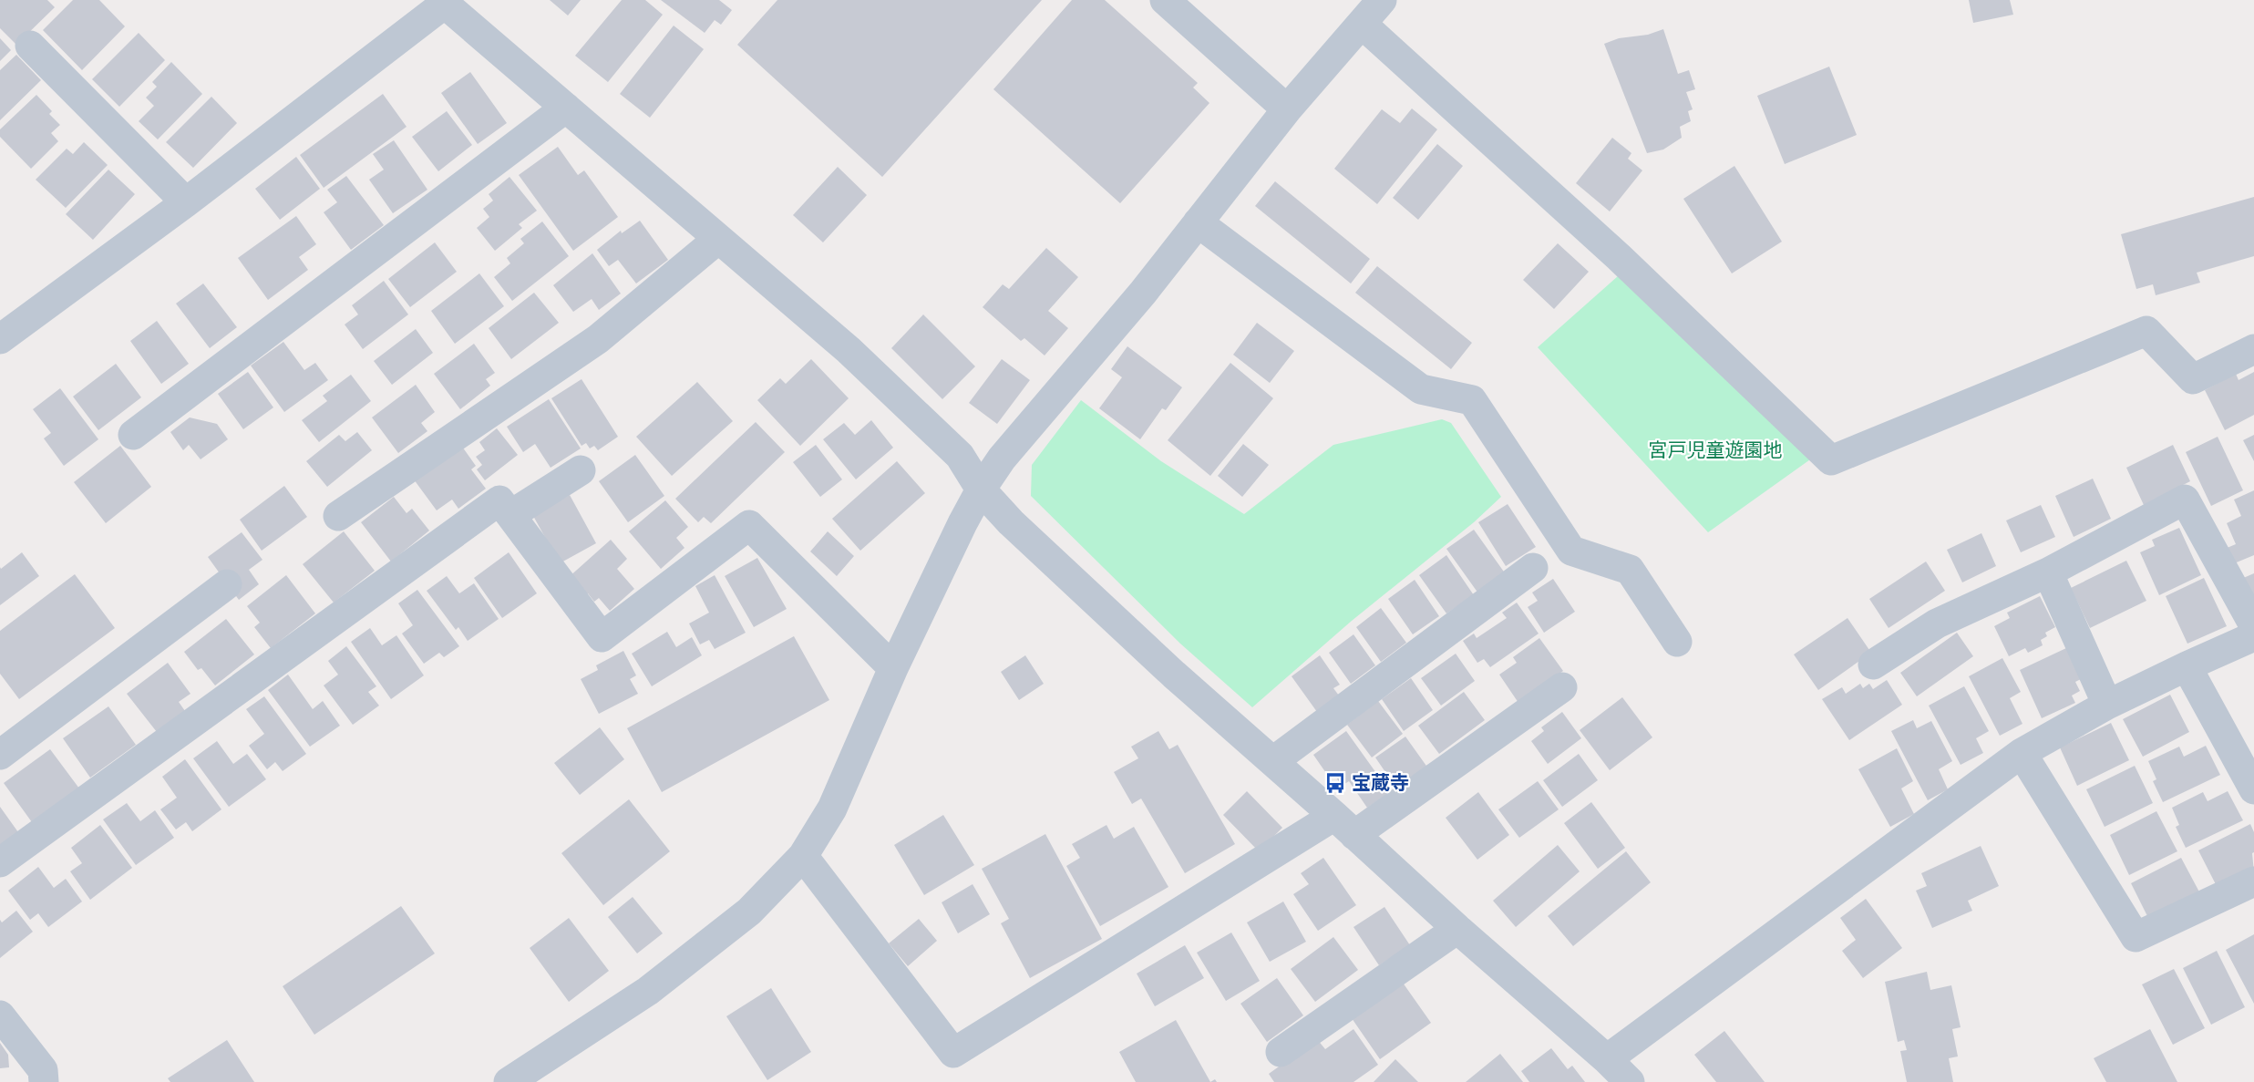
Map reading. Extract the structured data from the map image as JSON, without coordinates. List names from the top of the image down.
{
  "parks": ["宮戸児童遊園地"],
  "places": {
    "bus stop": ["宝蔵寺"]
  }
}
